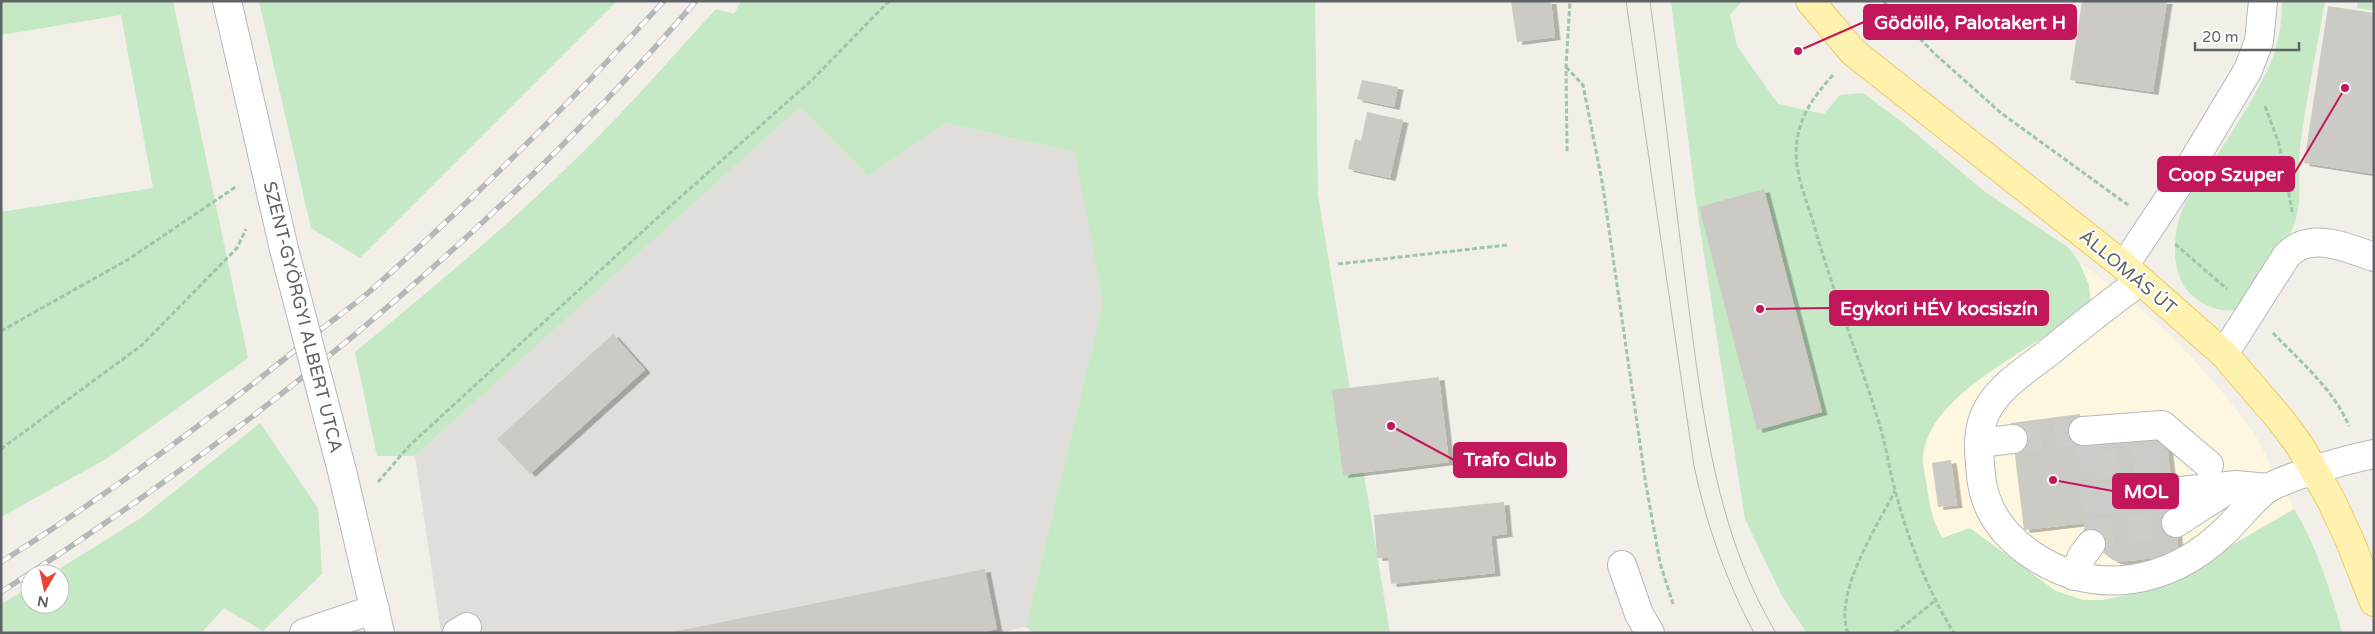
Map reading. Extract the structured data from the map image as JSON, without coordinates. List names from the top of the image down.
{
  "streets": {
    "main road": ["ÁLLOMÁS ÚT"],
    "street": ["SZENT-GYÖRGYI ALBERT UTCA"]
  },
  "places": [
    "Gödöllő, Palotakert H",
    "Coop Szuper",
    "Egykori HÉV kocsiszín",
    "Trafo Club",
    "MOL"
  ],
  "scale_bar": "20 m",
  "north": "bottom"
}
